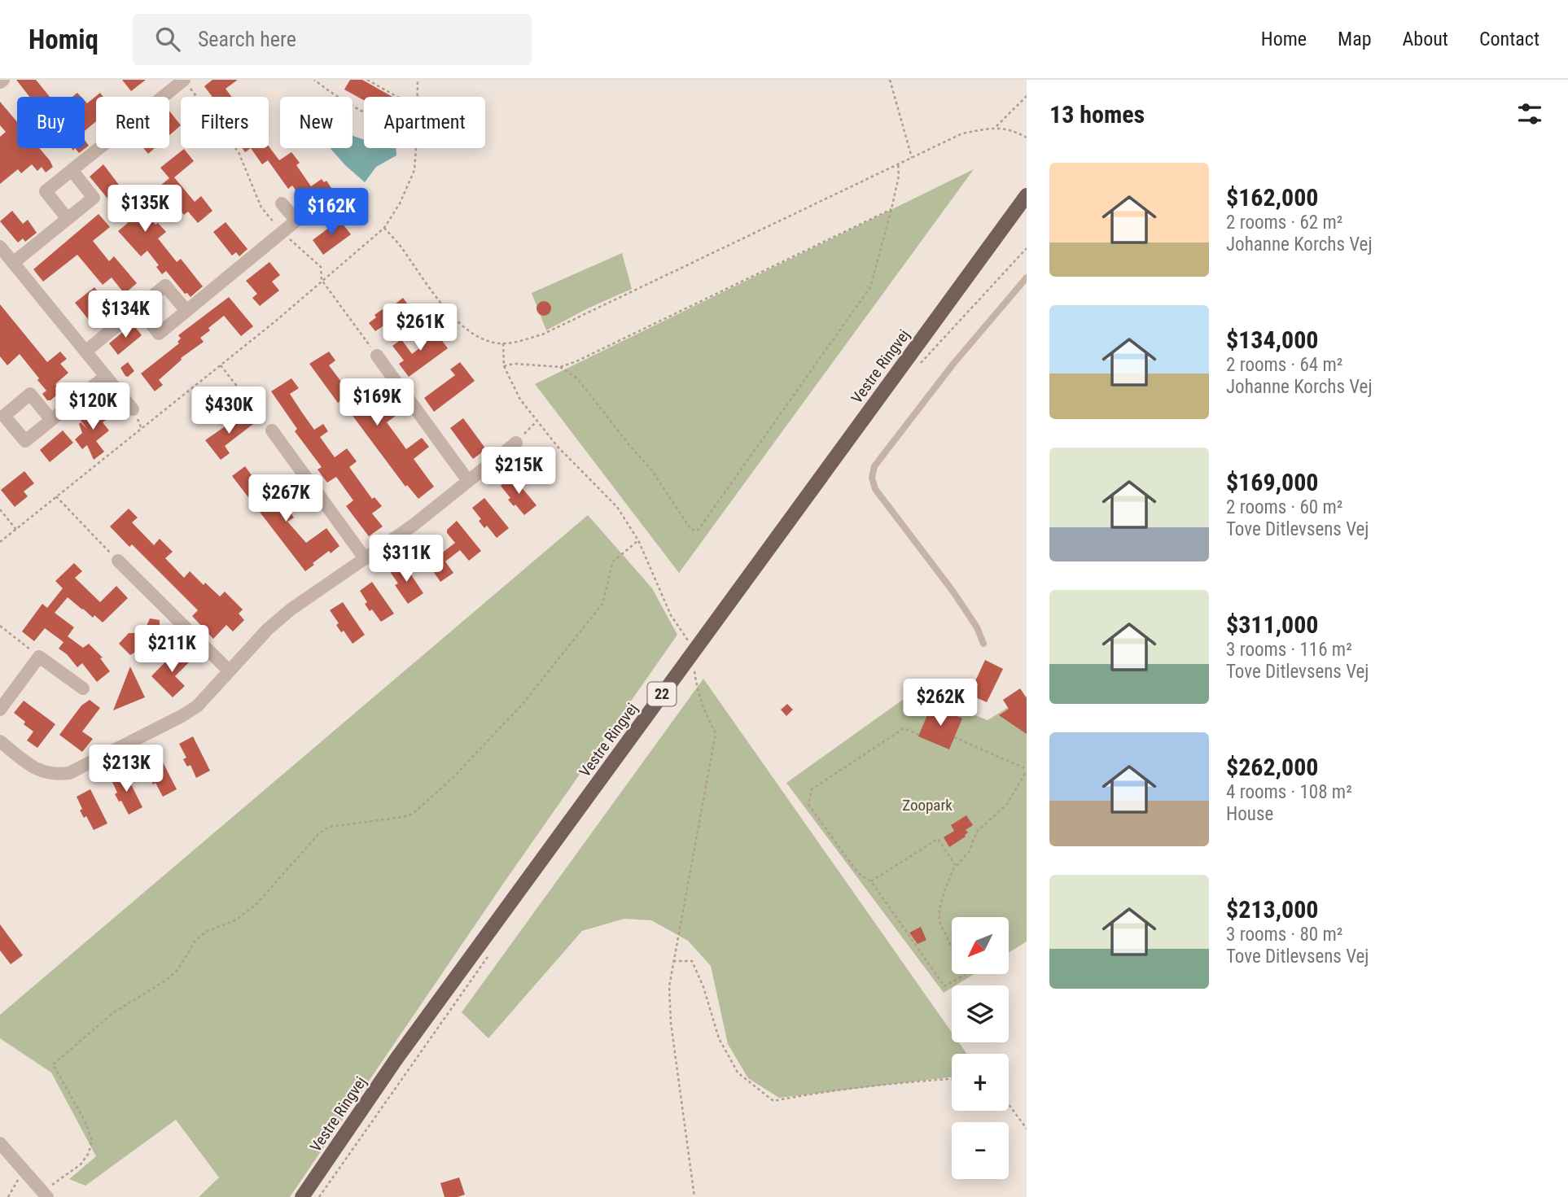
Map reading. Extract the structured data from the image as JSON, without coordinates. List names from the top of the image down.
{
  "streets": {
    "main road": ["Vestre Ringvej", "22"]
  },
  "parks": ["Zoopark"],
  "north": "bottom left",
  "page": {
    "header": "Homiq",
    "search": "Search here",
    "nav": [
      "Home",
      "Map",
      "About",
      "Contact"
    ],
    "heading": "13 homes",
    "chip": [
      "Buy",
      "Rent",
      "Filters",
      "New",
      "Apartment"
    ],
    "list": [
      {
        "name": "$162,000",
        "note": "2 rooms · 62 m² · Johanne Korchs Vej"
      },
      {
        "name": "$134,000",
        "note": "2 rooms · 64 m² · Johanne Korchs Vej"
      },
      {
        "name": "$169,000",
        "note": "2 rooms · 60 m² · Tove Ditlevsens Vej"
      },
      {
        "name": "$311,000",
        "note": "3 rooms · 116 m² · Tove Ditlevsens Vej"
      },
      {
        "name": "$262,000",
        "note": "4 rooms · 108 m² · House"
      },
      {
        "name": "$213,000",
        "note": "3 rooms · 80 m² · Tove Ditlevsens Vej"
      }
    ],
    "price": [
      "$135K",
      "$162K",
      "$134K",
      "$261K",
      "$169K",
      "$120K",
      "$430K",
      "$215K",
      "$267K",
      "$311K",
      "$211K",
      "$262K",
      "$213K"
    ],
    "map_buttons": ["+", "−"]
  }
}
